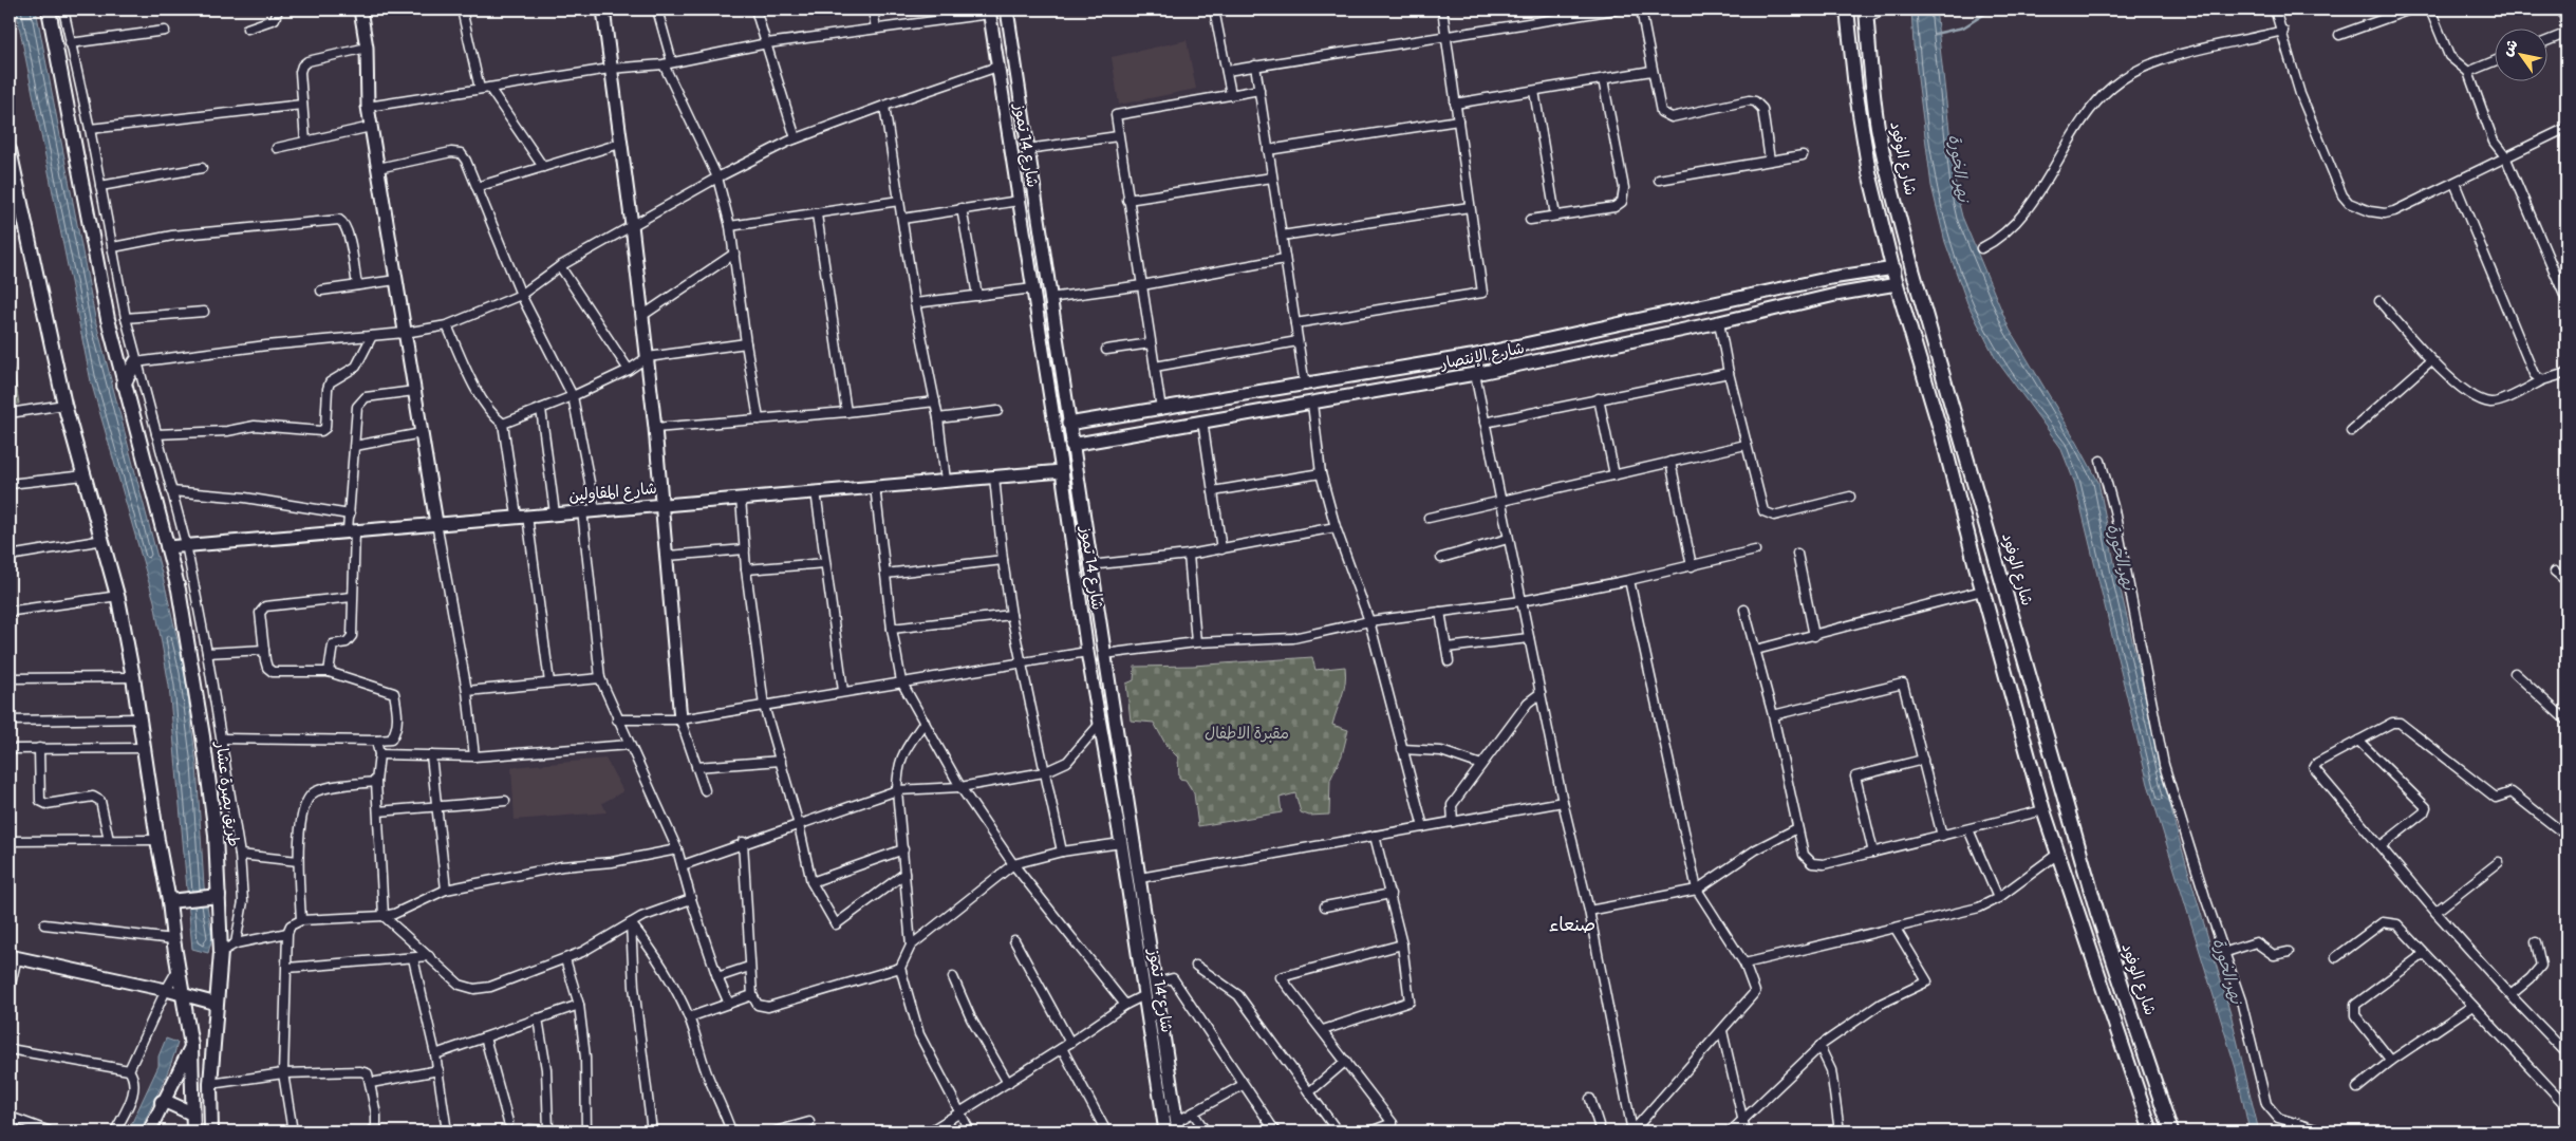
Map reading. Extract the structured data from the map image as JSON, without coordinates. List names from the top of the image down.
{
  "streets": {
    "main road": ["شارع الوفود", "طريق بصرة عشار"],
    "street": ["شارع 14 تموز", "شارع الإنتصار", "شارع المقاولين"]
  },
  "crossings": [
    ["شارع 14 تموز", "شارع الإنتصار"],
    ["شارع 14 تموز", "شارع المقاولين"],
    ["شارع المقاولين", "طريق بصرة عشار"]
  ],
  "districts": ["صنعاء"],
  "water": ["نهر الخورة"],
  "parks": ["مقبرة الاطفال"],
  "north": "top left"
}
